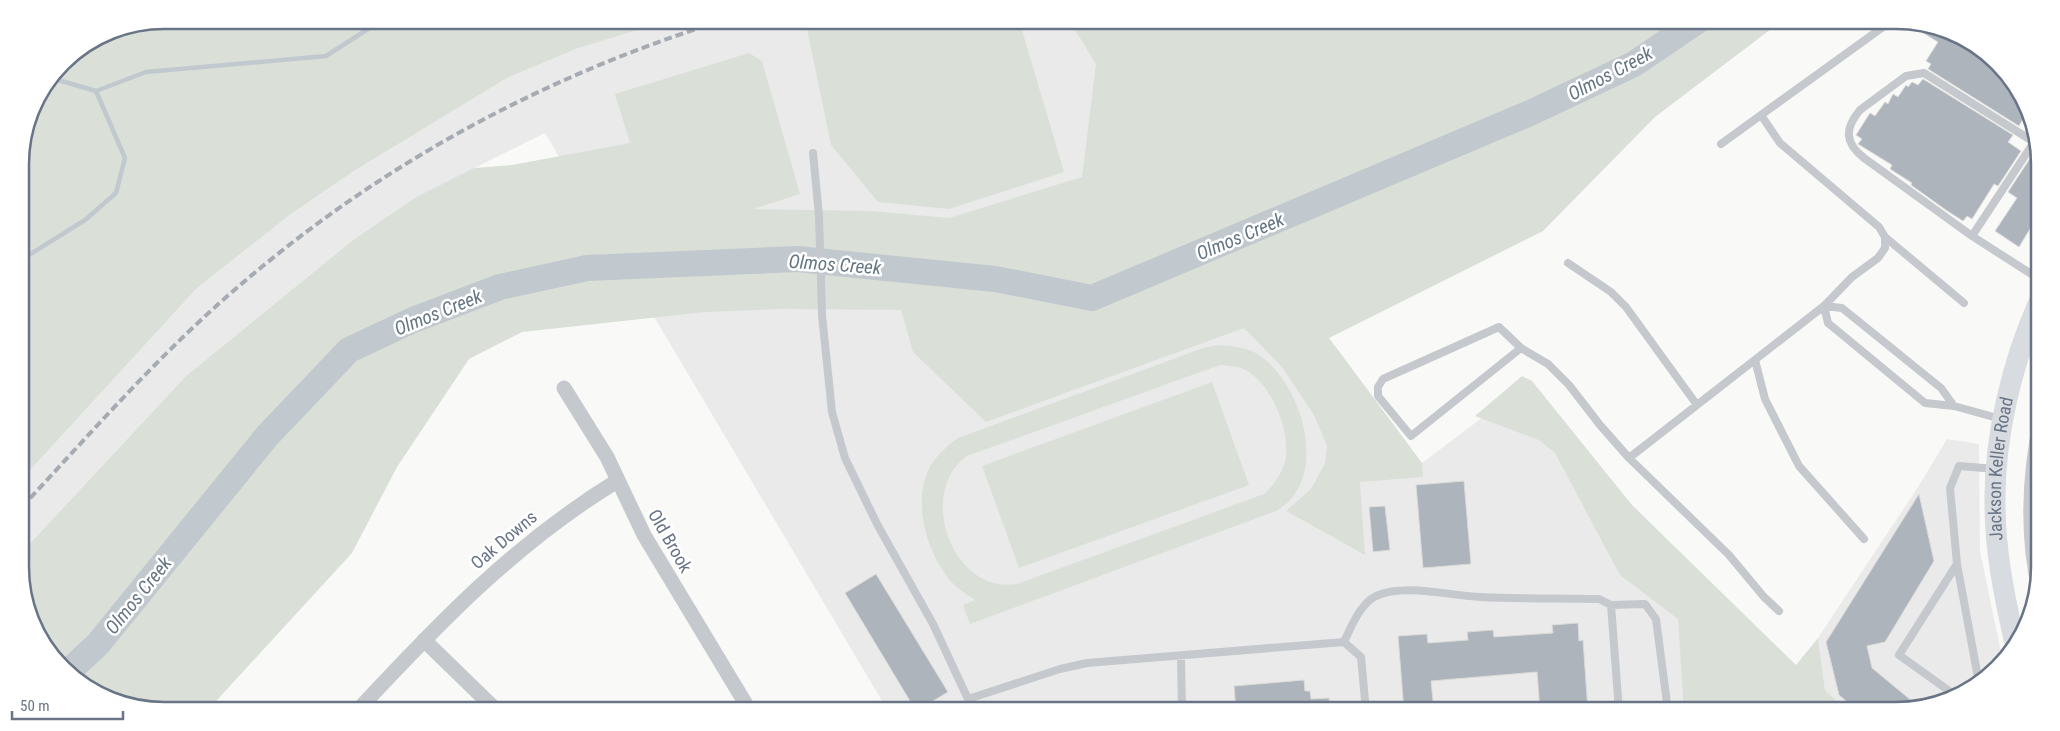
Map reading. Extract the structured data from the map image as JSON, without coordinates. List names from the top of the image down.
{
  "streets": {
    "main road": ["Jackson Keller Road"],
    "street": ["Oak Downs", "Old Brook"]
  },
  "crossings": [
    ["Oak Downs", "Old Brook"]
  ],
  "water": ["Olmos Creek"],
  "scale_bar": "50 m"
}
